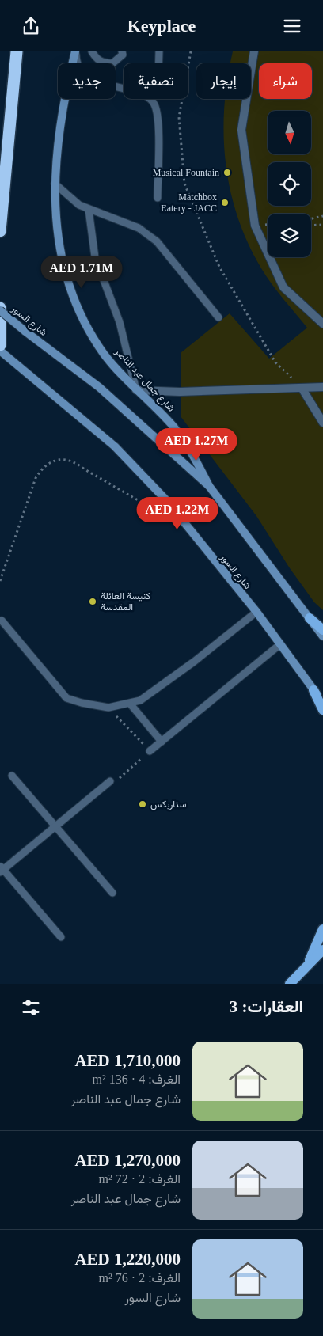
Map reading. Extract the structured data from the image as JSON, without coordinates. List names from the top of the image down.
{
  "streets": {
    "main road": ["شارع السور", "شارع جمال عبد الناصر"]
  },
  "crossings": [
    ["شارع السور", "شارع جمال عبد الناصر"]
  ],
  "places": [
    "Musical Fountain",
    "Matchbox Eatery - JACC",
    "كنيسة العائلة المقدسة",
    "ستاربكس"
  ],
  "north": "bottom",
  "page": {
    "header": "Keyplace",
    "chip": [
      "شراء",
      "إيجار",
      "تصفية",
      "جديد"
    ],
    "price": ["AED 1.71M", "AED 1.27M", "AED 1.22M"],
    "heading": "العقارات: 3",
    "list": [
      {
        "name": "AED 1,710,000",
        "note": "الغرف: 4 · 136 m² · شارع جمال عبد الناصر"
      },
      {
        "name": "AED 1,270,000",
        "note": "الغرف: 2 · 72 m² · شارع جمال عبد الناصر"
      },
      {
        "name": "AED 1,220,000",
        "note": "الغرف: 2 · 76 m² · شارع السور"
      }
    ]
  }
}
